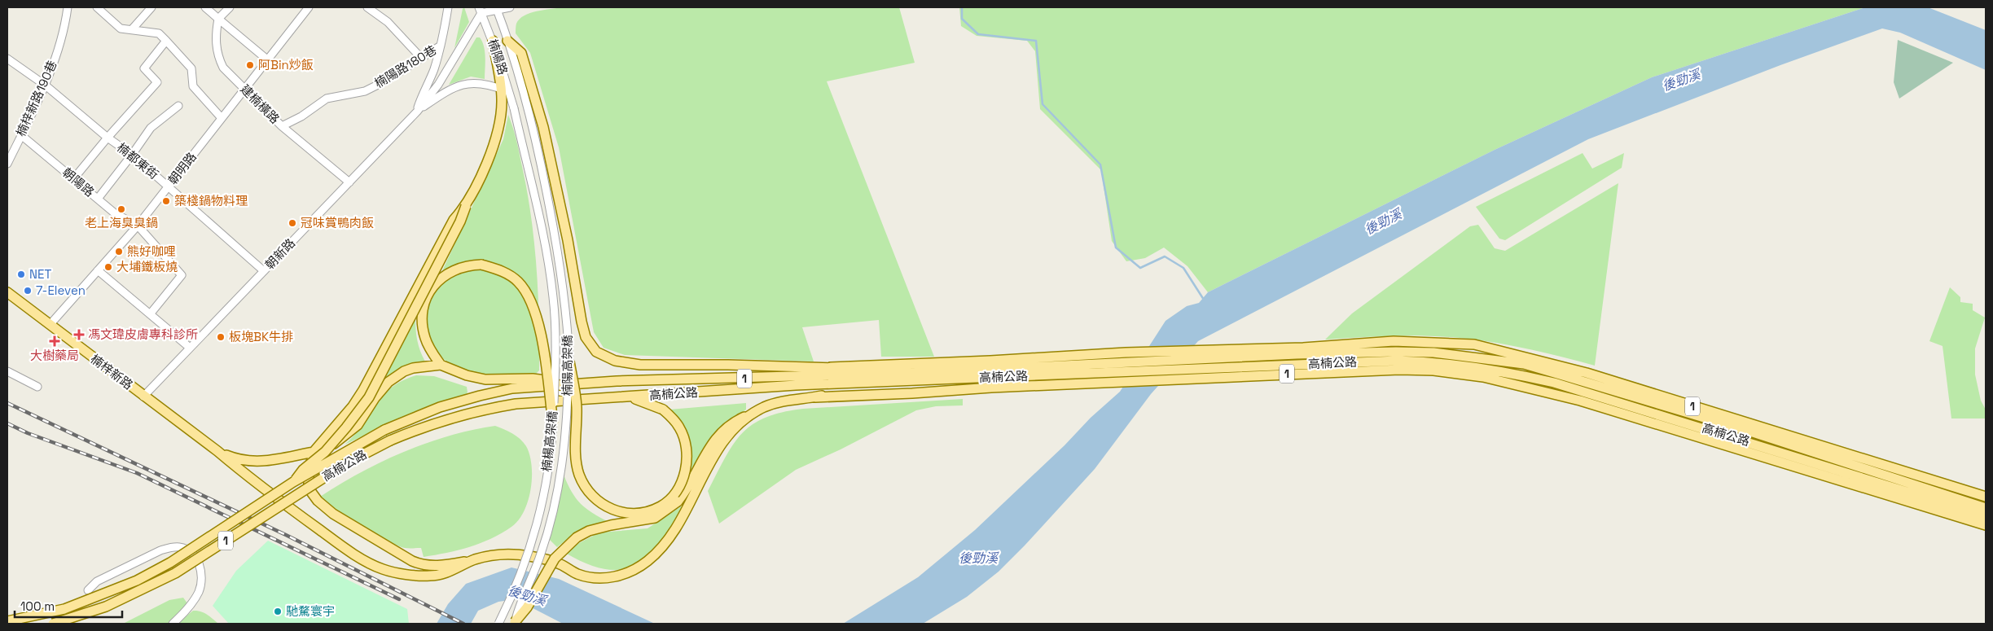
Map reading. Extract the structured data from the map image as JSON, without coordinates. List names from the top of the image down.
{
  "streets": {
    "main road": ["高楠公路", "楠梓新路", "1"],
    "street": [
      "楠陽路",
      "楠陽路180巷",
      "楠梓新路190巷",
      "建楠橫路",
      "楠都東街",
      "朝明路",
      "朝陽路",
      "朝新路",
      "楠陽高架橋",
      "楠楊高架橋"
    ]
  },
  "crossings": [
    ["楠陽路", "朝新路"],
    ["楠陽路", "楠陽高架橋"],
    ["楠陽路180巷", "建楠橫路"],
    ["楠陽路180巷", "朝新路"],
    ["楠梓新路190巷", "楠都東街"],
    ["楠梓新路190巷", "朝陽路"],
    ["建楠橫路", "朝明路"],
    ["建楠橫路", "朝新路"],
    ["楠都東街", "朝明路"],
    ["楠都東街", "朝新路"],
    ["朝明路", "朝陽路"],
    ["朝明路", "楠梓新路"],
    ["朝新路", "楠梓新路"],
    ["朝新路", "楠楊高架橋"],
    ["高楠公路", "1"]
  ],
  "water": ["後勁溪"],
  "places": {
    "other": [
      "阿Bin炒飯",
      "築棧鍋物料理",
      "老上海臭臭鍋",
      "冠味賞鴨肉飯",
      "熊好咖哩",
      "大埔鐵板燒",
      "NET",
      "7-Eleven",
      "板塊BK牛排",
      "馳騖寰宇"
    ],
    "health": ["馮文瑋皮膚專科診所", "大樹藥局"]
  },
  "scale_bar": "100 m"
}
